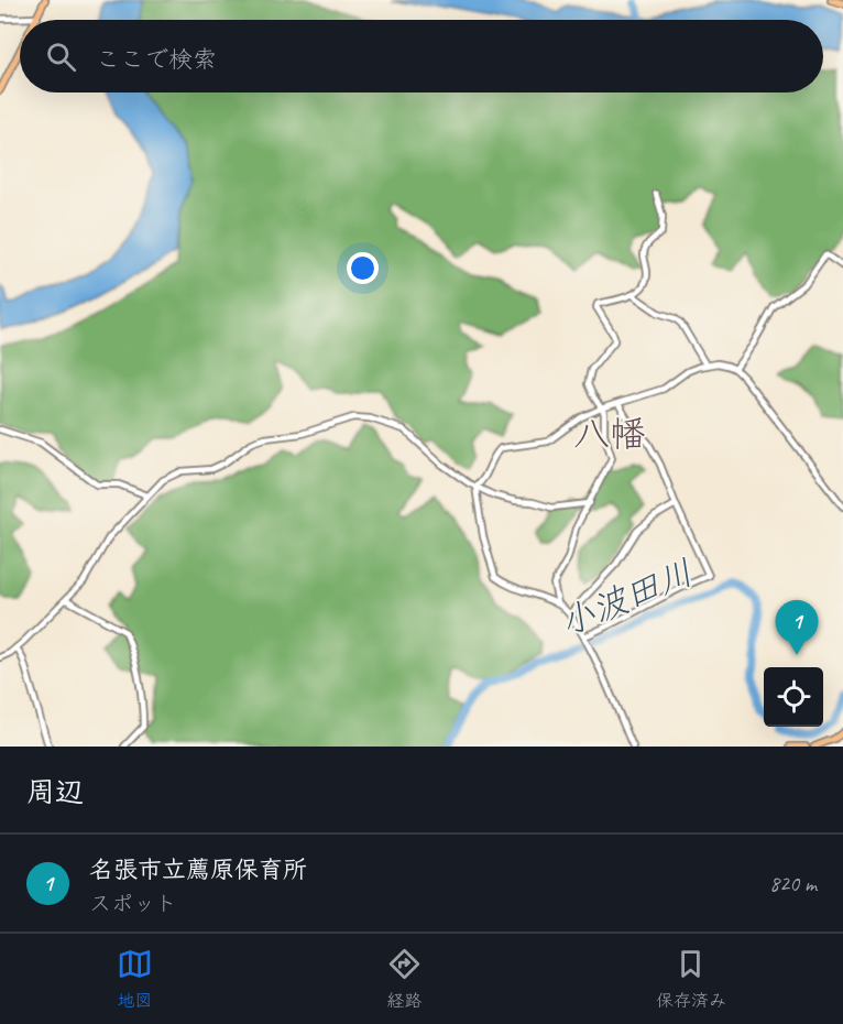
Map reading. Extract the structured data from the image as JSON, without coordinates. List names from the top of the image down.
{
  "districts": ["八幡"],
  "water": ["小波田川"],
  "page": {
    "search": "ここで検索",
    "pins": "1",
    "heading": "周辺",
    "list": [
      {
        "mark": "1",
        "name": "名張市立薦原保育所",
        "note": "スポット",
        "value": "820 m"
      }
    ],
    "nav": ["地図", "経路", "保存済み"]
  }
}
